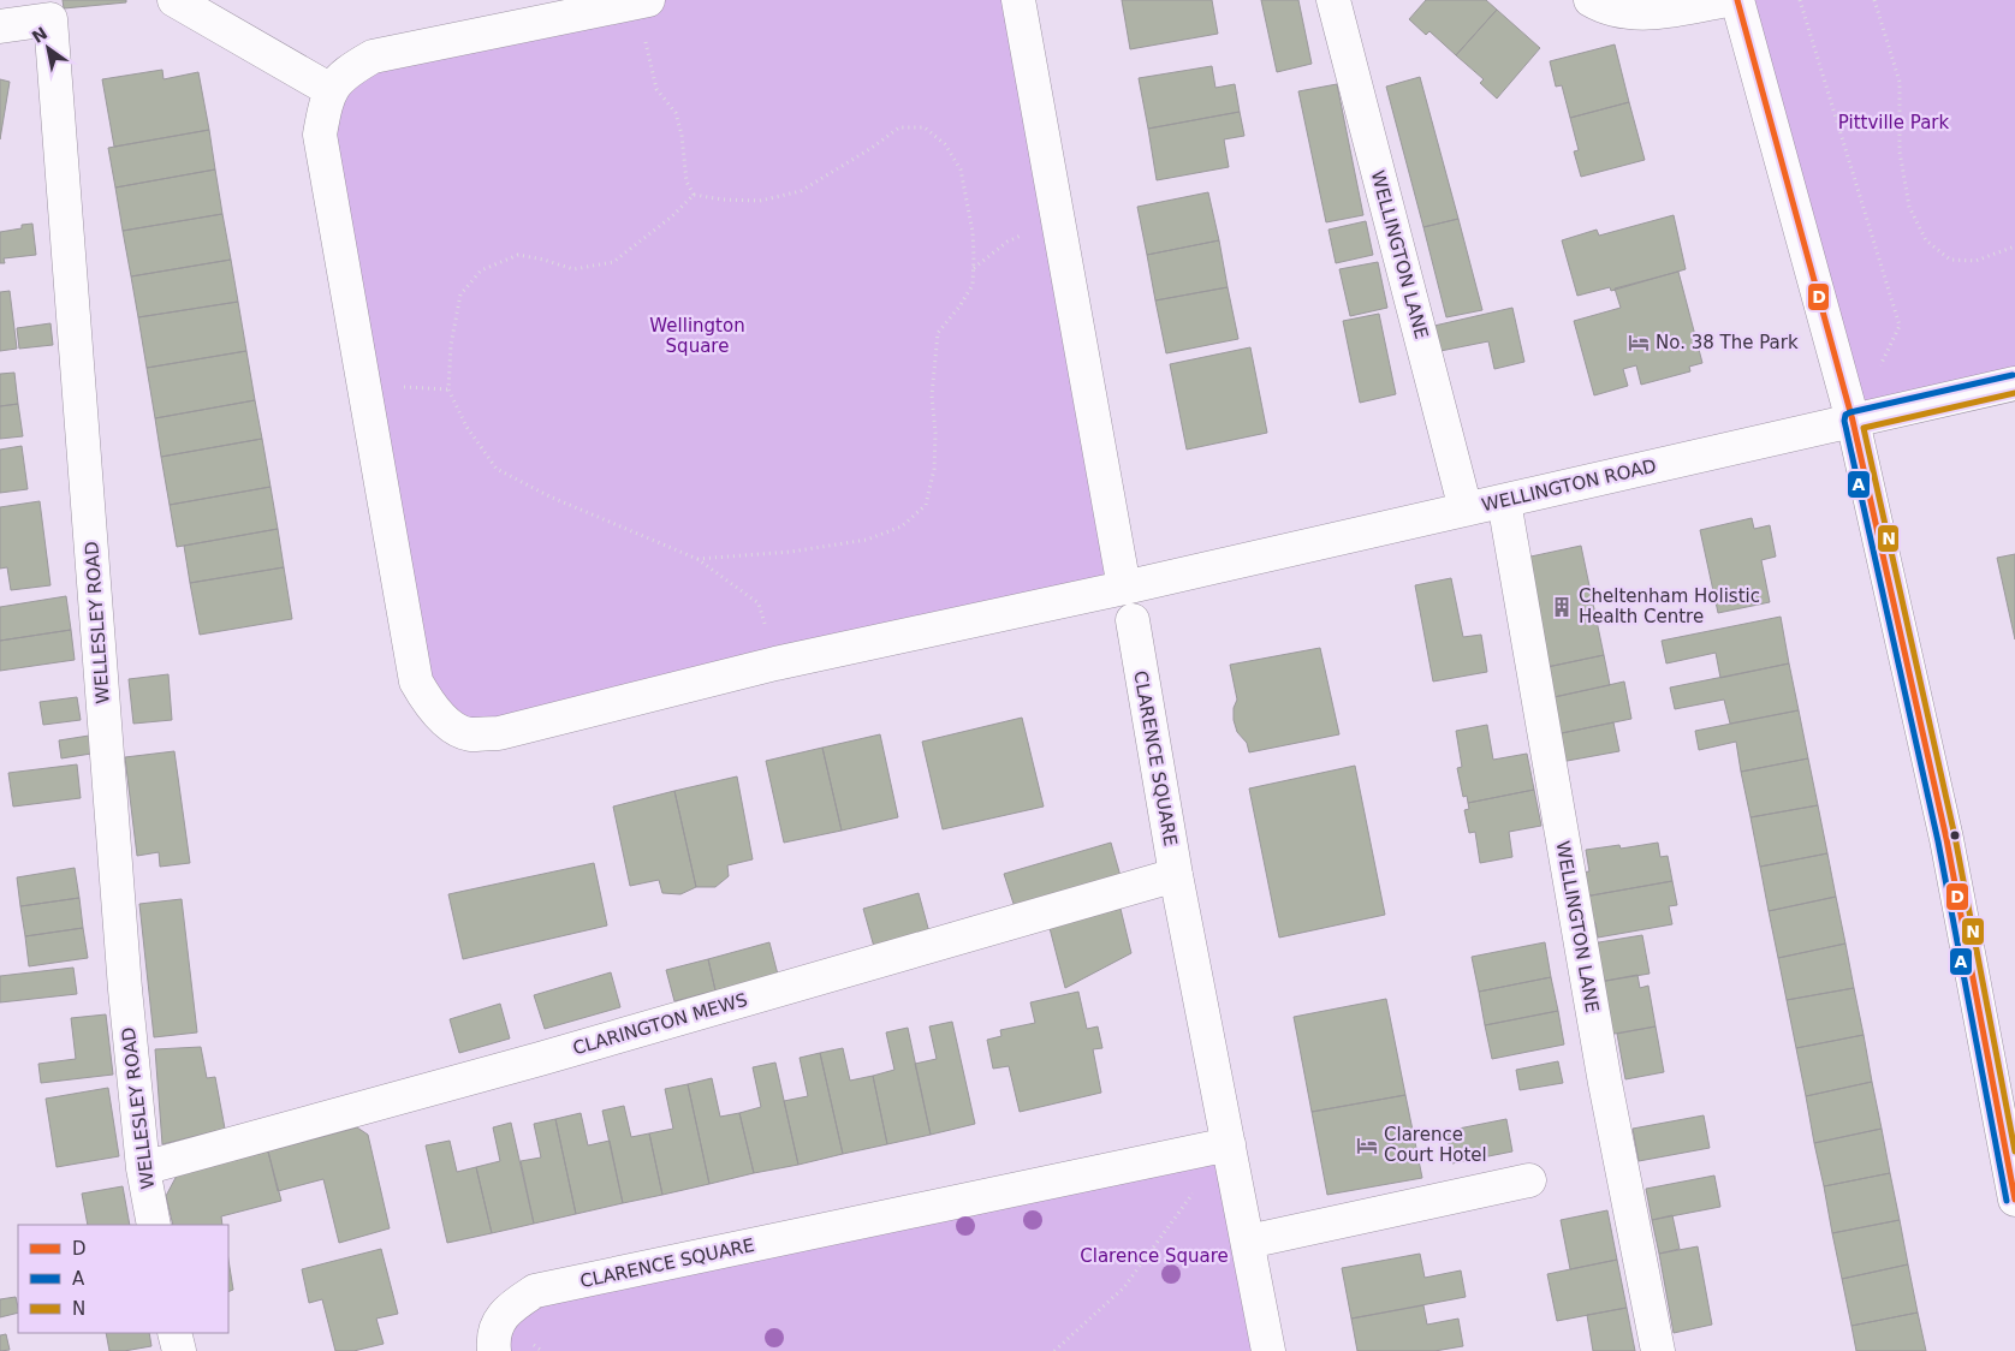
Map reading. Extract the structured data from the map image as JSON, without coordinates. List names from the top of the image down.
{
  "streets": {
    "street": [
      "WELLINGTON LANE",
      "WELLINGTON ROAD",
      "WELLESLEY ROAD",
      "CLARENCE SQUARE",
      "CLARINGTON MEWS"
    ]
  },
  "crossings": [
    ["WELLINGTON LANE", "WELLINGTON ROAD"],
    ["WELLESLEY ROAD", "CLARINGTON MEWS"],
    ["CLARENCE SQUARE", "CLARINGTON MEWS"]
  ],
  "parks": ["Pittville Park", "Wellington Square", "Clarence Square"],
  "places": {
    "hotel": ["No. 38 The Park", "Clarence Court Hotel"],
    "building": ["Cheltenham Holistic Health Centre"]
  },
  "lines": ["transit line D", "transit line A", "transit line N"],
  "legend": ["D", "A", "N"],
  "north": "top left"
}
